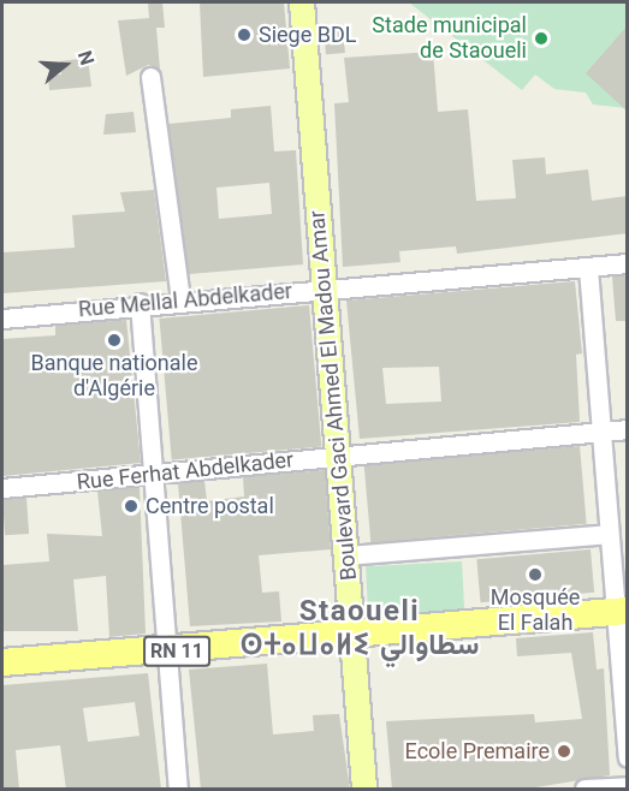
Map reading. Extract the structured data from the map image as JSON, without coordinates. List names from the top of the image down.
{
  "streets": {
    "highway": ["RN 11"],
    "main road": ["Boulevard Gaci Ahmed El Madou Amar"],
    "street": ["Rue Mellal Abdelkader", "Rue Ferhat Abdelkader"]
  },
  "crossings": [
    ["Rue Mellal Abdelkader", "Boulevard Gaci Ahmed El Madou Amar"],
    ["Boulevard Gaci Ahmed El Madou Amar", "Rue Ferhat Abdelkader"],
    ["Boulevard Gaci Ahmed El Madou Amar", "RN 11"]
  ],
  "districts": ["Staoueli ⵙⵜⴰⵡⴰⵍⵉ سطاوالي"],
  "places": [
    "Siege BDL",
    "Stade municipal de Staoueli",
    "Banque nationale d'Algérie",
    "Centre postal",
    "Mosquée El Falah",
    "Ecole Premaire"
  ],
  "north": "right"
}
